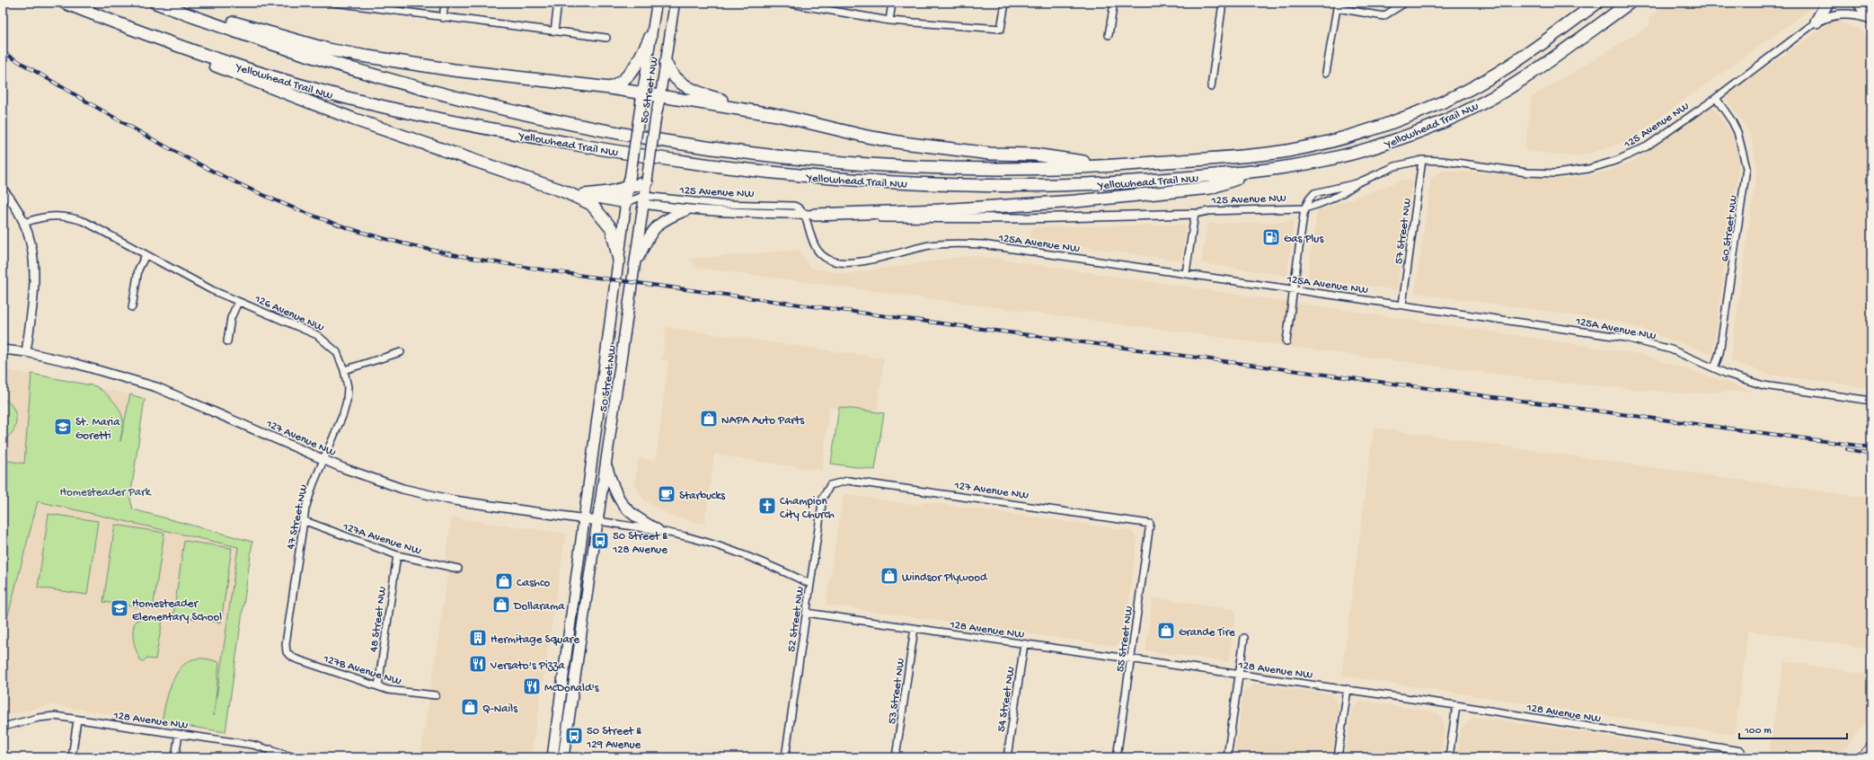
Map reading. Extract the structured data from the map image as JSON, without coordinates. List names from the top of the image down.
{
  "streets": {
    "highway": ["Yellowhead Trail NW"],
    "main road": ["50 Street NW"],
    "street": [
      "125 Avenue NW",
      "60 Street NW",
      "57 Street NW",
      "125A Avenue NW",
      "126 Avenue NW",
      "127 Avenue NW",
      "47 Street NW",
      "127A Avenue NW",
      "48 Street NW",
      "52 Street NW",
      "128 Avenue NW",
      "55 Street NW",
      "127B Avenue NW",
      "53 Street NW",
      "54 Street NW"
    ]
  },
  "crossings": [
    ["50 Street NW", "125 Avenue NW"],
    ["50 Street NW", "127 Avenue NW"],
    ["125 Avenue NW", "60 Street NW"],
    ["125 Avenue NW", "57 Street NW"],
    ["125 Avenue NW", "125A Avenue NW"],
    ["60 Street NW", "125A Avenue NW"],
    ["57 Street NW", "125A Avenue NW"],
    ["126 Avenue NW", "47 Street NW"],
    ["127 Avenue NW", "47 Street NW"],
    ["127 Avenue NW", "52 Street NW"],
    ["127 Avenue NW", "55 Street NW"],
    ["47 Street NW", "127A Avenue NW"],
    ["47 Street NW", "127B Avenue NW"],
    ["127A Avenue NW", "48 Street NW"],
    ["48 Street NW", "127B Avenue NW"],
    ["52 Street NW", "128 Avenue NW"],
    ["128 Avenue NW", "55 Street NW"],
    ["128 Avenue NW", "53 Street NW"],
    ["128 Avenue NW", "54 Street NW"]
  ],
  "parks": ["Homesteader Park"],
  "places": {
    "fuel station": ["Gas Plus"],
    "shop": [
      "NAPA Auto Parts",
      "Windsor Plywood",
      "Cashco",
      "Dollarama",
      "Grande Tire",
      "Q-Nails"
    ],
    "school or university": ["St. Maria Goretti", "Homesteader Elementary School"],
    "cafe": ["Starbucks"],
    "church": ["Champion City Church"],
    "bus stop": ["50 Street & 128 Avenue", "50 Street & 129 Avenue"],
    "building": ["Hermitage Square"],
    "restaurant": ["Versato's Pizza", "McDonald's"]
  },
  "scale_bar": "100 m"
}
